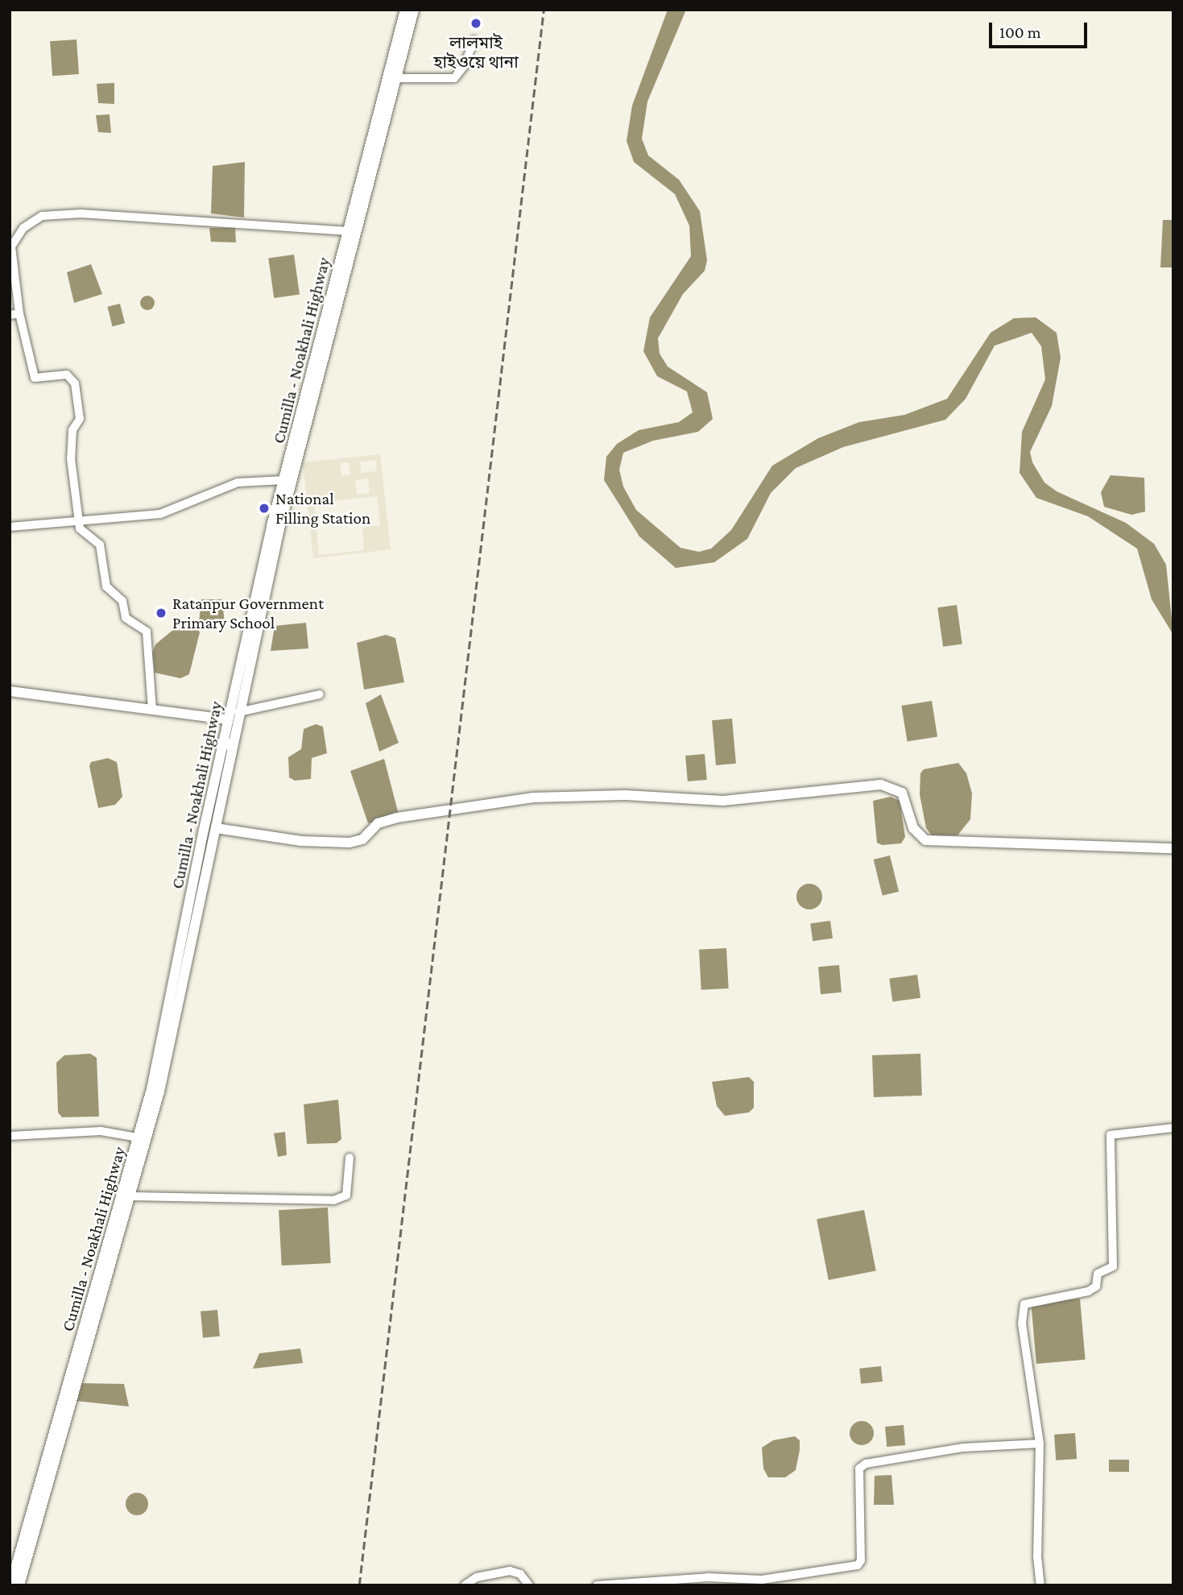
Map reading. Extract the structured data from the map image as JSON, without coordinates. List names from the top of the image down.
{
  "streets": {
    "main road": ["Cumilla - Noakhali Highway"]
  },
  "places": ["লালমাই হাইওয়ে থানা", "National Filling Station", "Ratanpur Government Primary School"],
  "scale_bar": "100 m"
}
